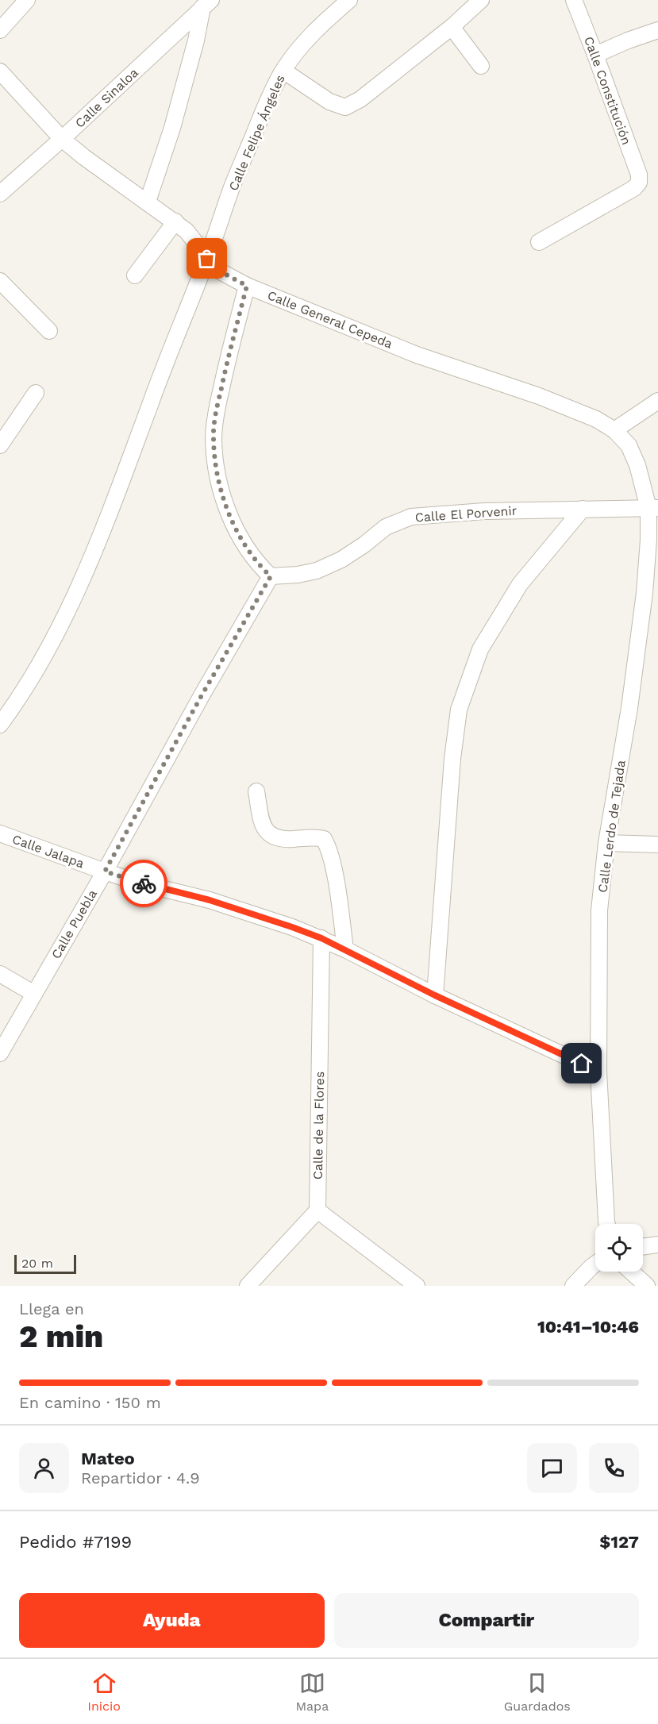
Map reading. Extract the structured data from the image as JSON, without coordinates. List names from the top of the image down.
{
  "streets": {
    "street": [
      "Calle Constitución",
      "Calle Sinaloa",
      "Calle Felipe Ángeles",
      "Calle General Cepeda",
      "Calle El Porvenir",
      "Calle Lerdo de Tejada",
      "Calle Jalapa",
      "Calle Puebla",
      "Calle de la Flores"
    ]
  },
  "crossings": [
    ["Calle Sinaloa", "Calle General Cepeda"],
    ["Calle Felipe Ángeles", "Calle General Cepeda"],
    ["Calle General Cepeda", "Calle Lerdo de Tejada"],
    ["Calle El Porvenir", "Calle Lerdo de Tejada"],
    ["Calle El Porvenir", "Calle Puebla"],
    ["Calle Lerdo de Tejada", "Calle Jalapa"],
    ["Calle Jalapa", "Calle Puebla"],
    ["Calle Jalapa", "Calle de la Flores"]
  ],
  "scale_bar": "20 m",
  "page": {
    "scale": "20 m",
    "heading": ["2 min", "Llega en", "10:41–10:46"],
    "panel": [
      "Mateo",
      "Repartidor · 4.9",
      "Pedido #7199",
      "$127"
    ],
    "bar": "En camino · 150 m",
    "buttons": ["Ayuda", "Compartir"],
    "tabs": ["Inicio", "Mapa", "Guardados"]
  }
}
